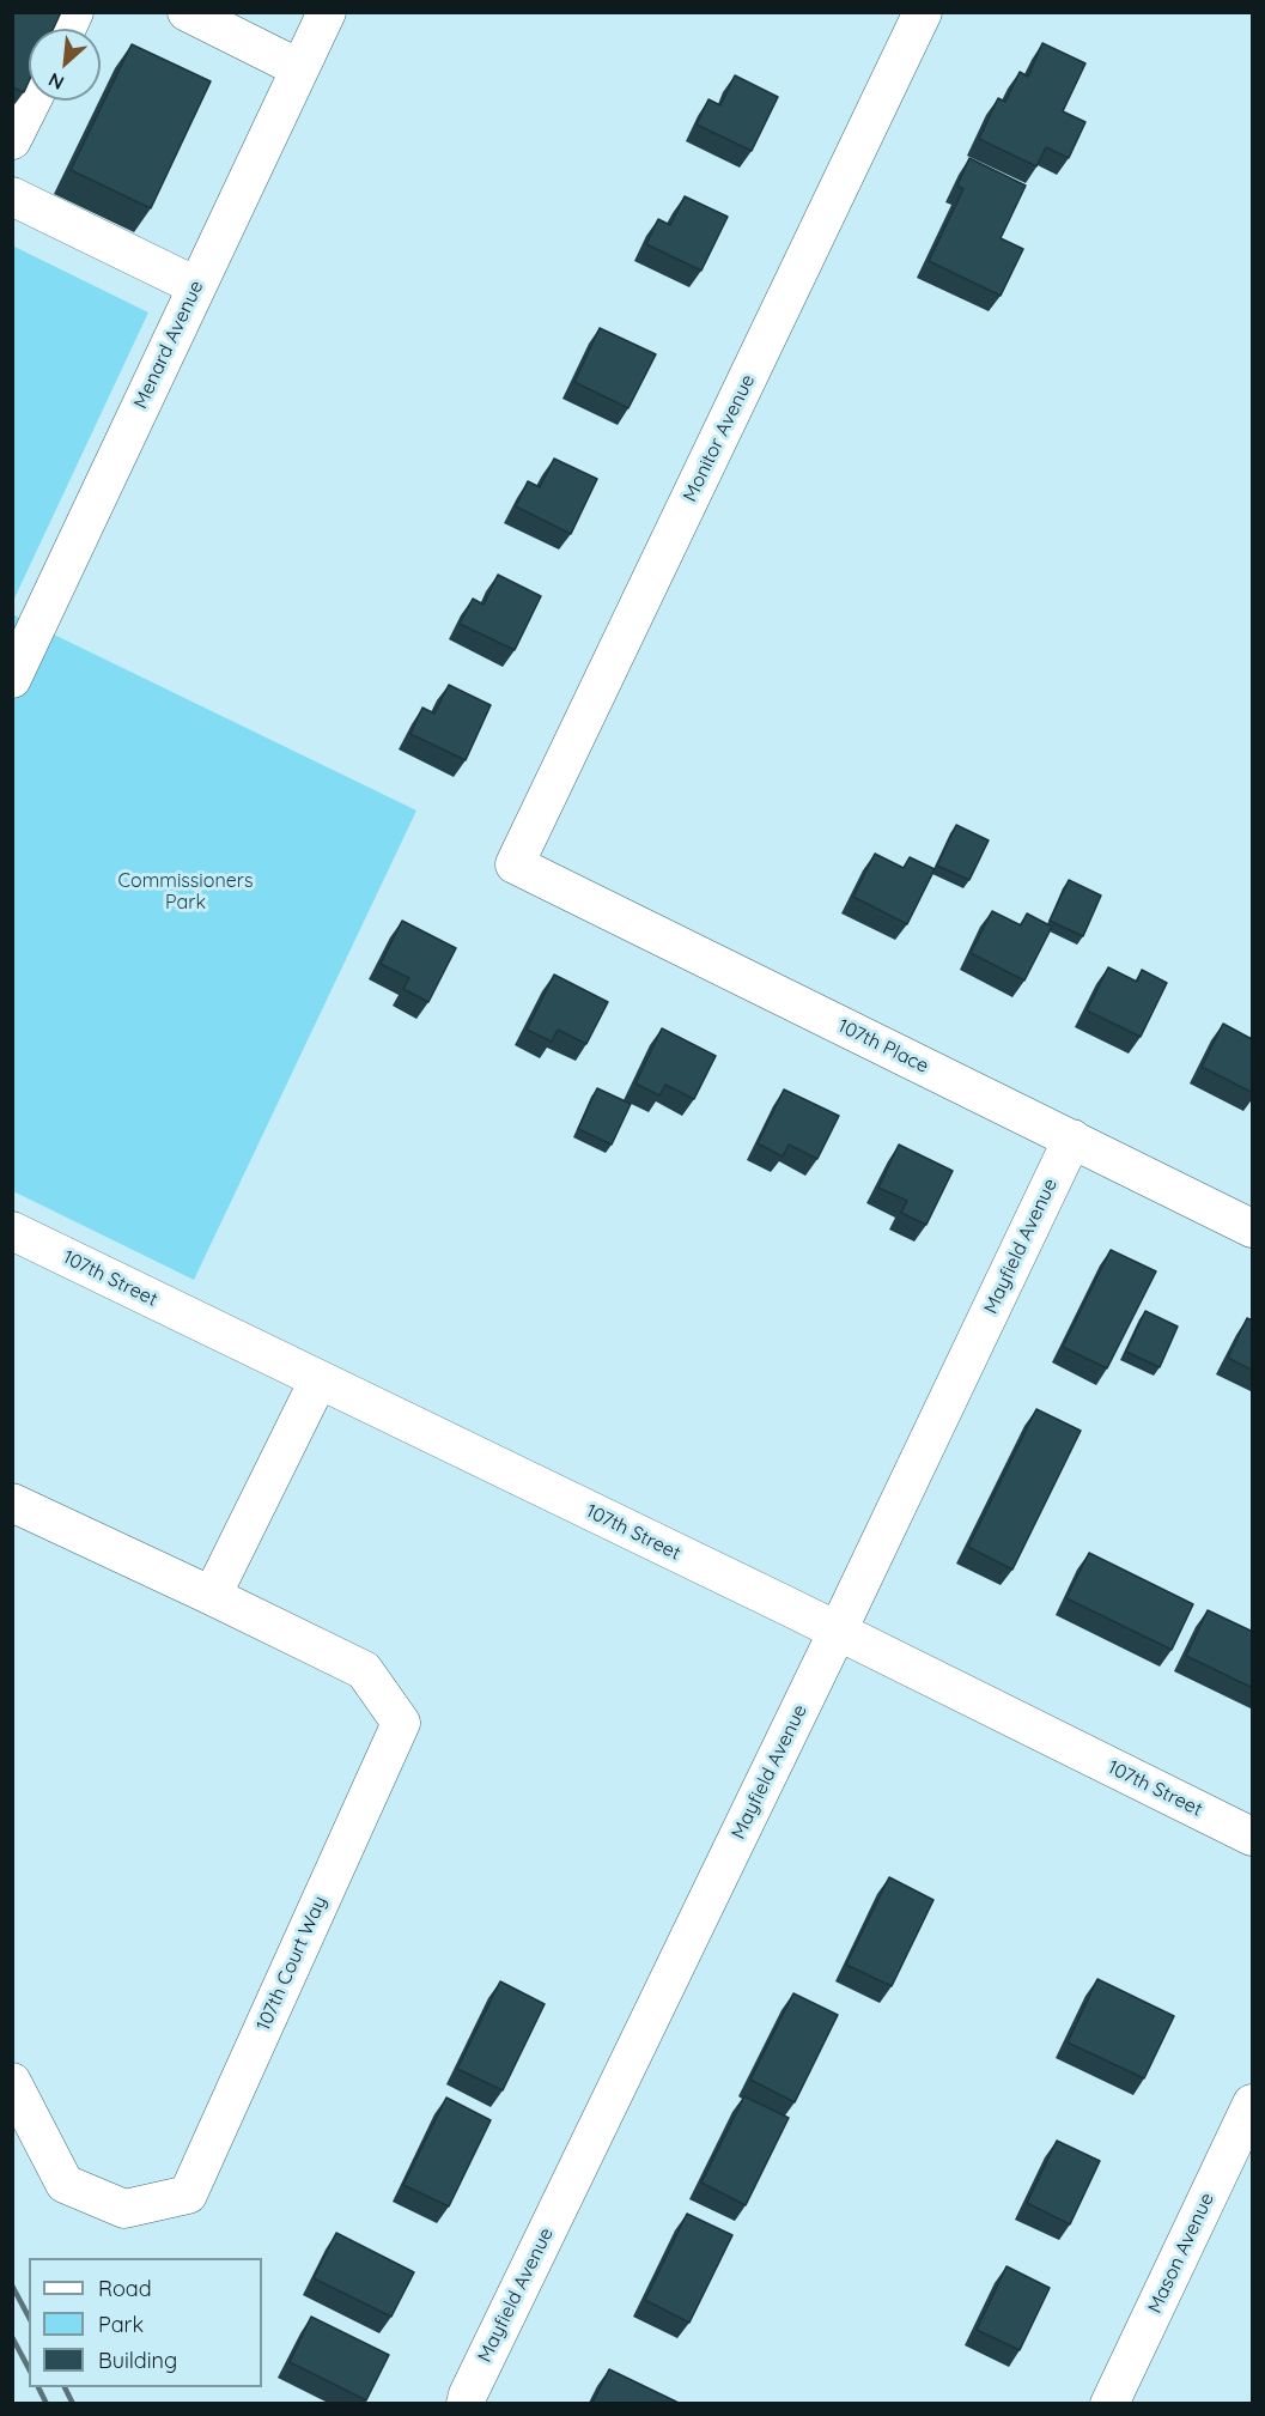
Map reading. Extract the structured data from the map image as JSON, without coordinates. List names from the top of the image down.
{
  "streets": {
    "street": [
      "Menard Avenue",
      "Monitor Avenue",
      "107th Place",
      "Mayfield Avenue",
      "107th Street",
      "107th Court Way",
      "Mason Avenue"
    ]
  },
  "crossings": [
    ["Monitor Avenue", "107th Place"],
    ["107th Place", "Mayfield Avenue"],
    ["Mayfield Avenue", "107th Street"]
  ],
  "parks": ["Commissioners Park"],
  "legend": ["Road", "Park", "Building"],
  "north": "bottom left"
}
